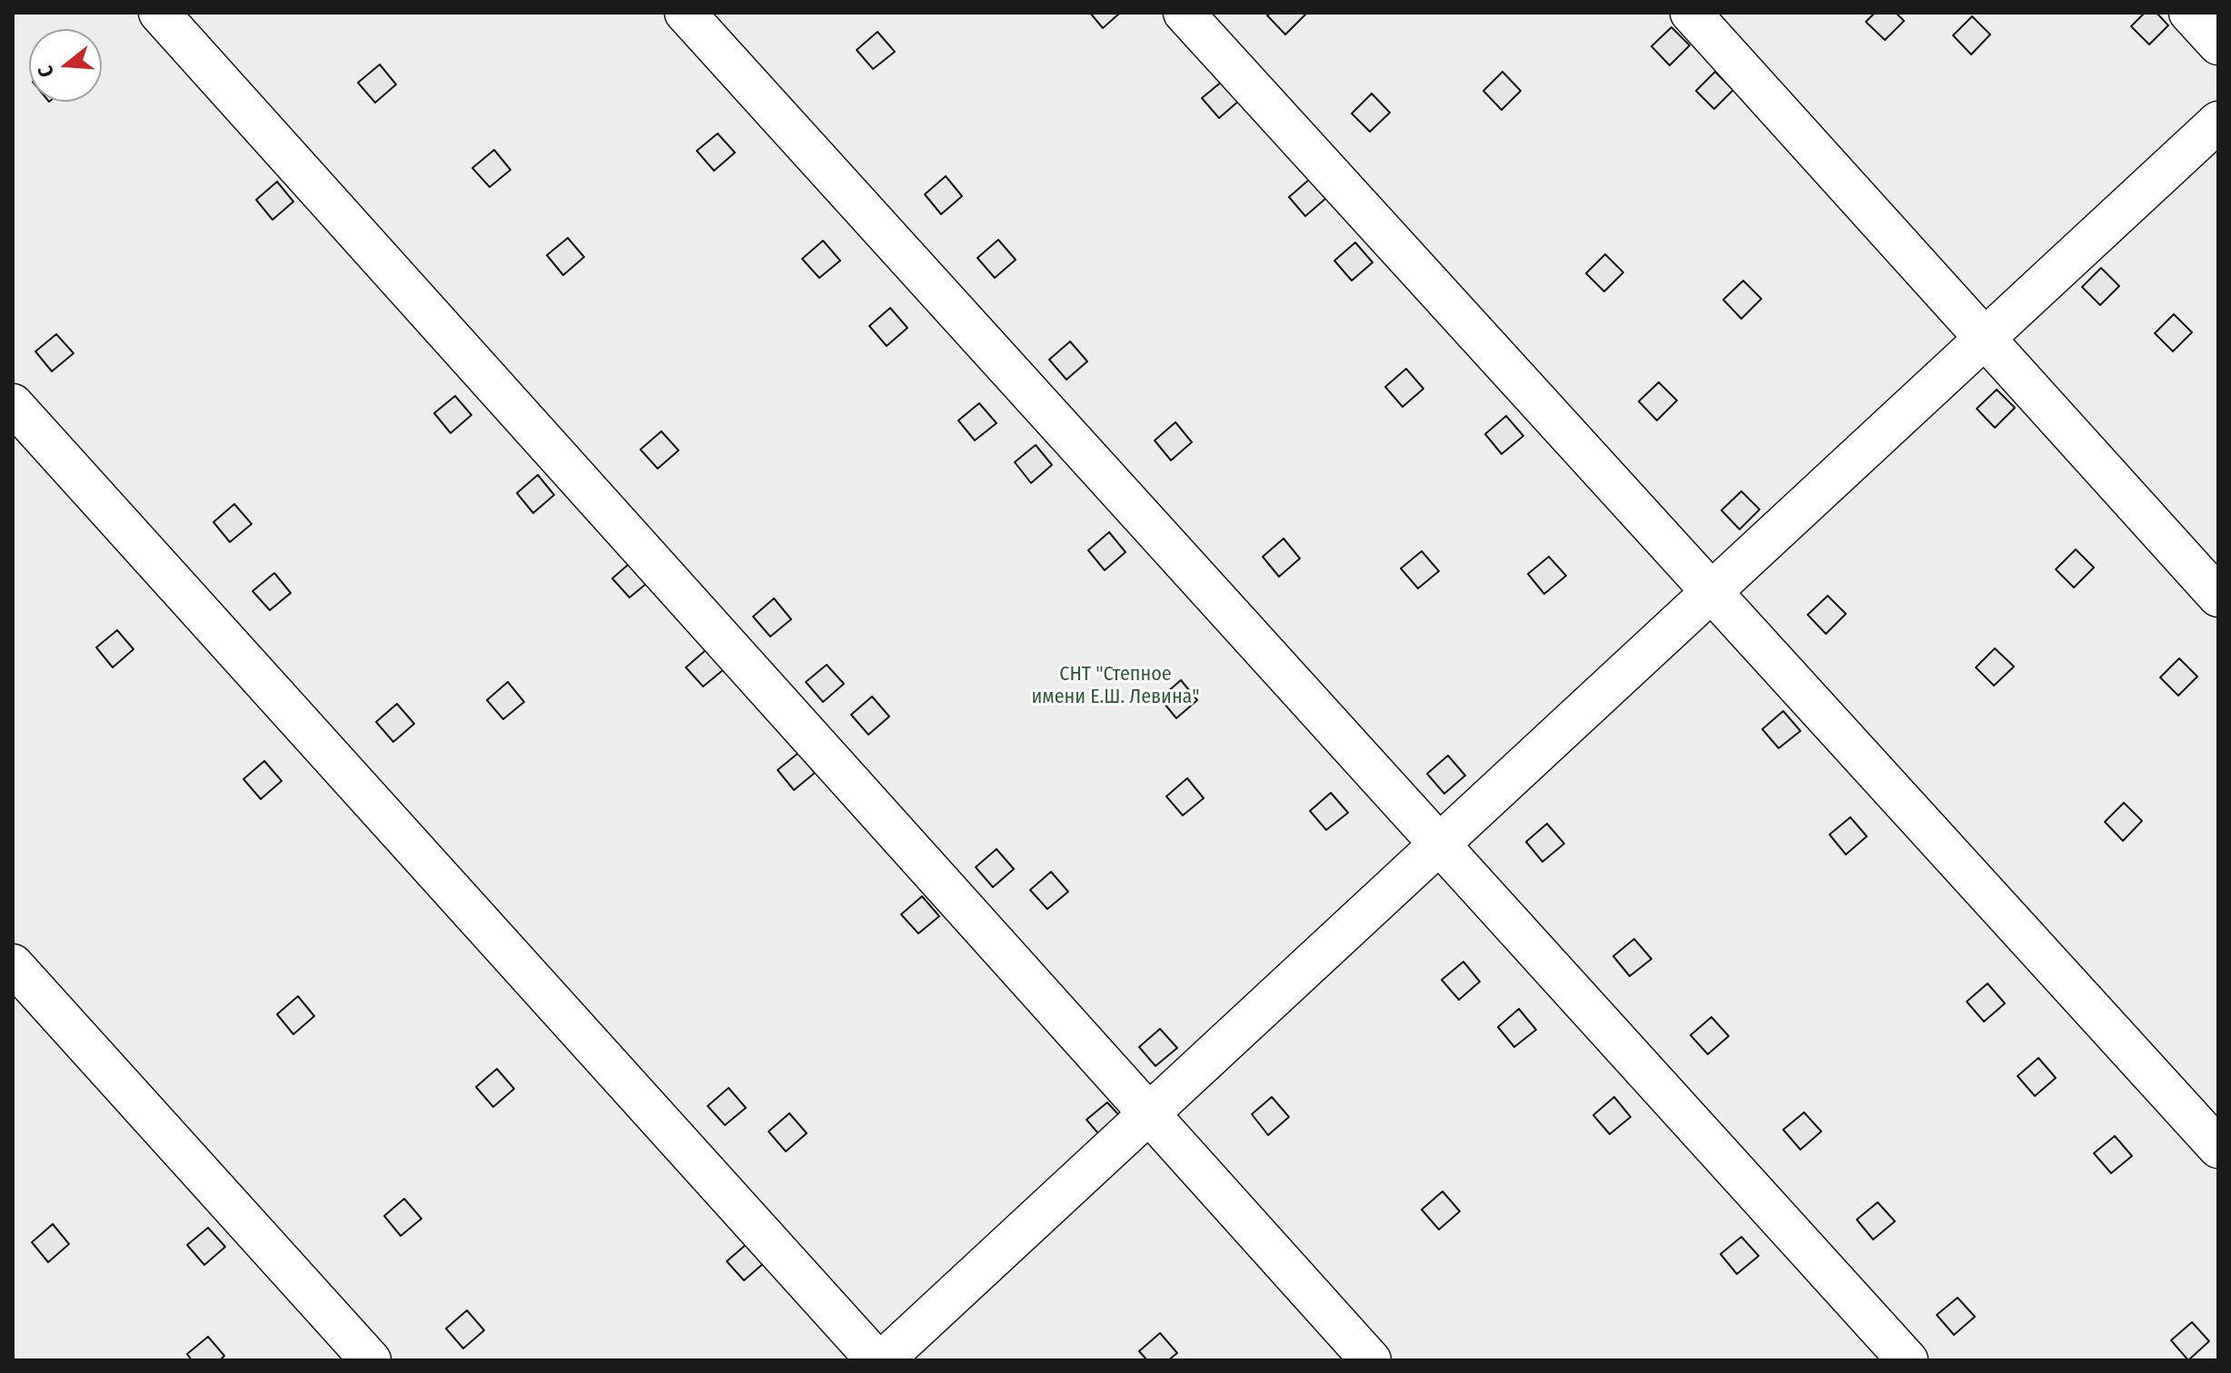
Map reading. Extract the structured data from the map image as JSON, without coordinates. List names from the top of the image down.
{
  "parks": ["СНТ \"Степное имени Е.Ш. Левина\""],
  "north": "left"
}
